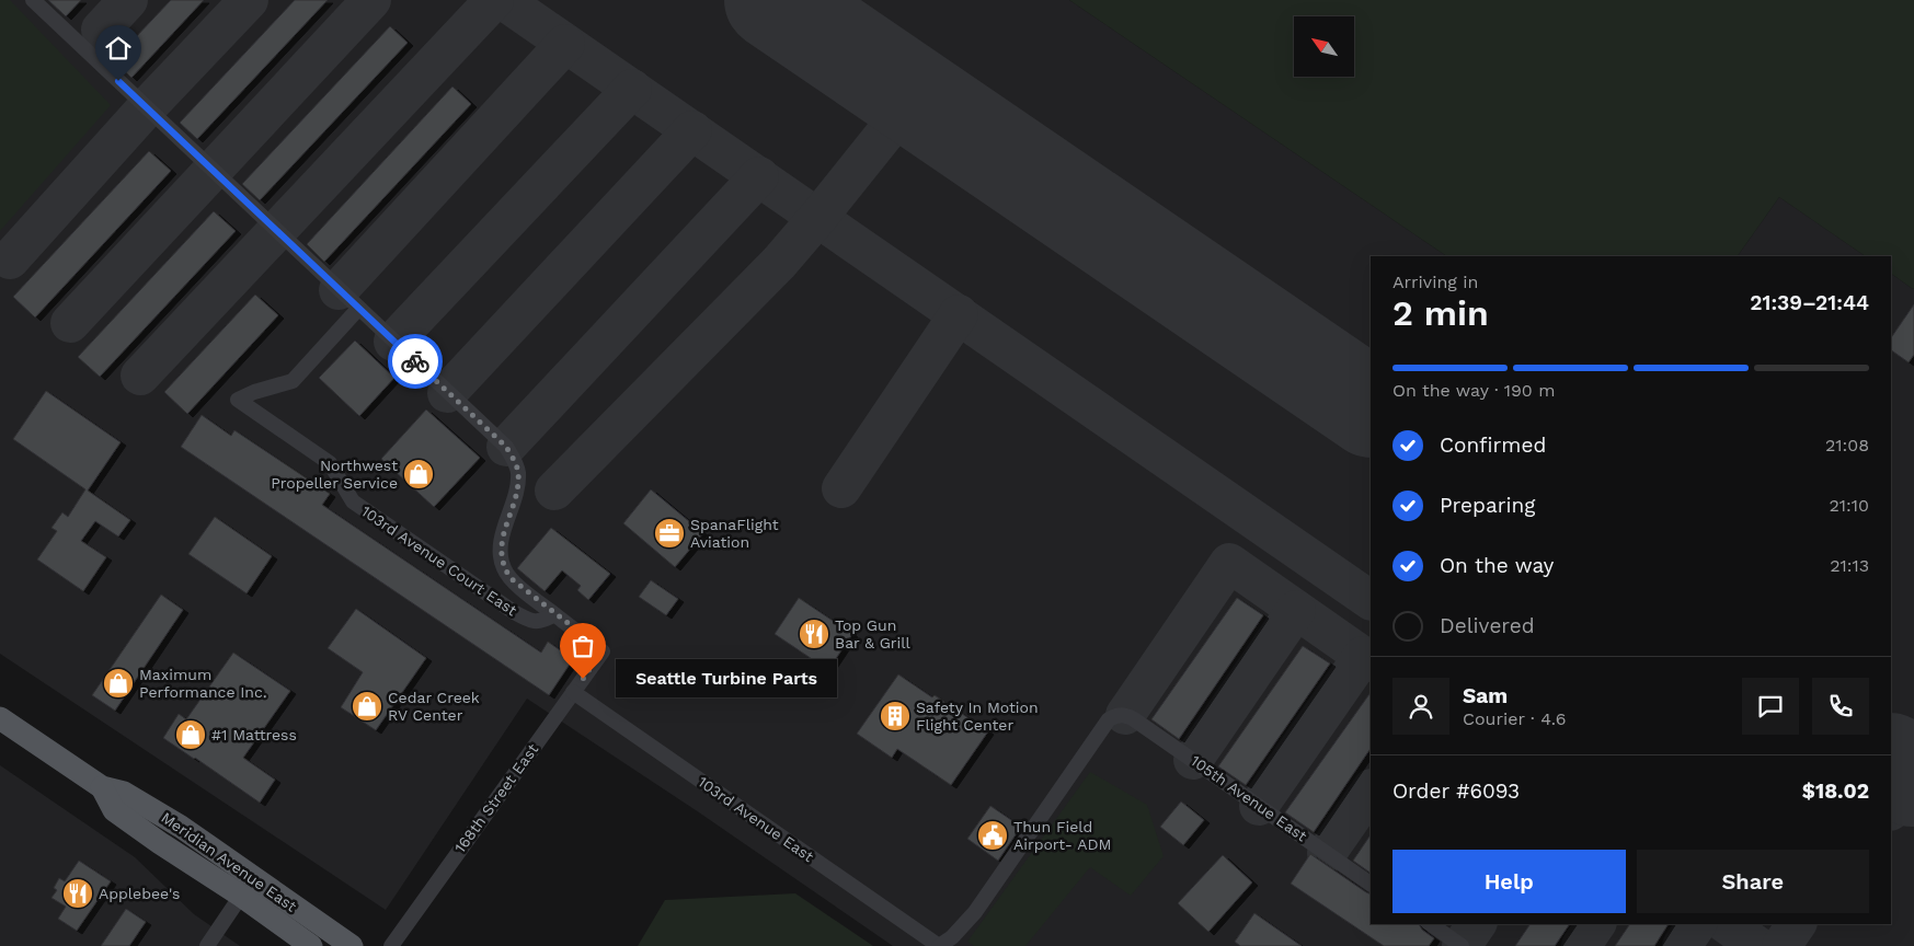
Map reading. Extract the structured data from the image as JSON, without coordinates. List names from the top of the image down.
{
  "streets": {
    "main road": ["Meridian Avenue East"],
    "street": [
      "103rd Avenue Court East",
      "168th Street East",
      "105th Avenue East",
      "103rd Avenue East"
    ]
  },
  "crossings": [
    ["103rd Avenue Court East", "168th Street East"],
    ["168th Street East", "103rd Avenue East"],
    ["105th Avenue East", "103rd Avenue East"]
  ],
  "places": {
    "shop": [
      "Northwest Propeller Service",
      "Maximum Performance Inc.",
      "Cedar Creek RV Center",
      "#1 Mattress"
    ],
    "office": ["SpanaFlight Aviation"],
    "restaurant": ["Top Gun Bar & Grill", "Applebee's"],
    "other": ["Seattle Turbine Parts"],
    "building": ["Safety In Motion Flight Center"],
    "public building": ["Thun Field Airport- ADM"]
  },
  "north": "top left",
  "page": {
    "heading": ["2 min", "Arriving in", "21:39–21:44"],
    "panel": [
      "Sam",
      "Courier · 4.6",
      "Order #6093",
      "$18.02"
    ],
    "bar": "On the way · 190 m",
    "list": [
      ["Confirmed", "21:08"],
      ["Preparing", "21:10"],
      ["On the way", "21:13"],
      "Delivered"
    ],
    "bubble": "Seattle Turbine Parts",
    "buttons": ["Help", "Share"]
  }
}
